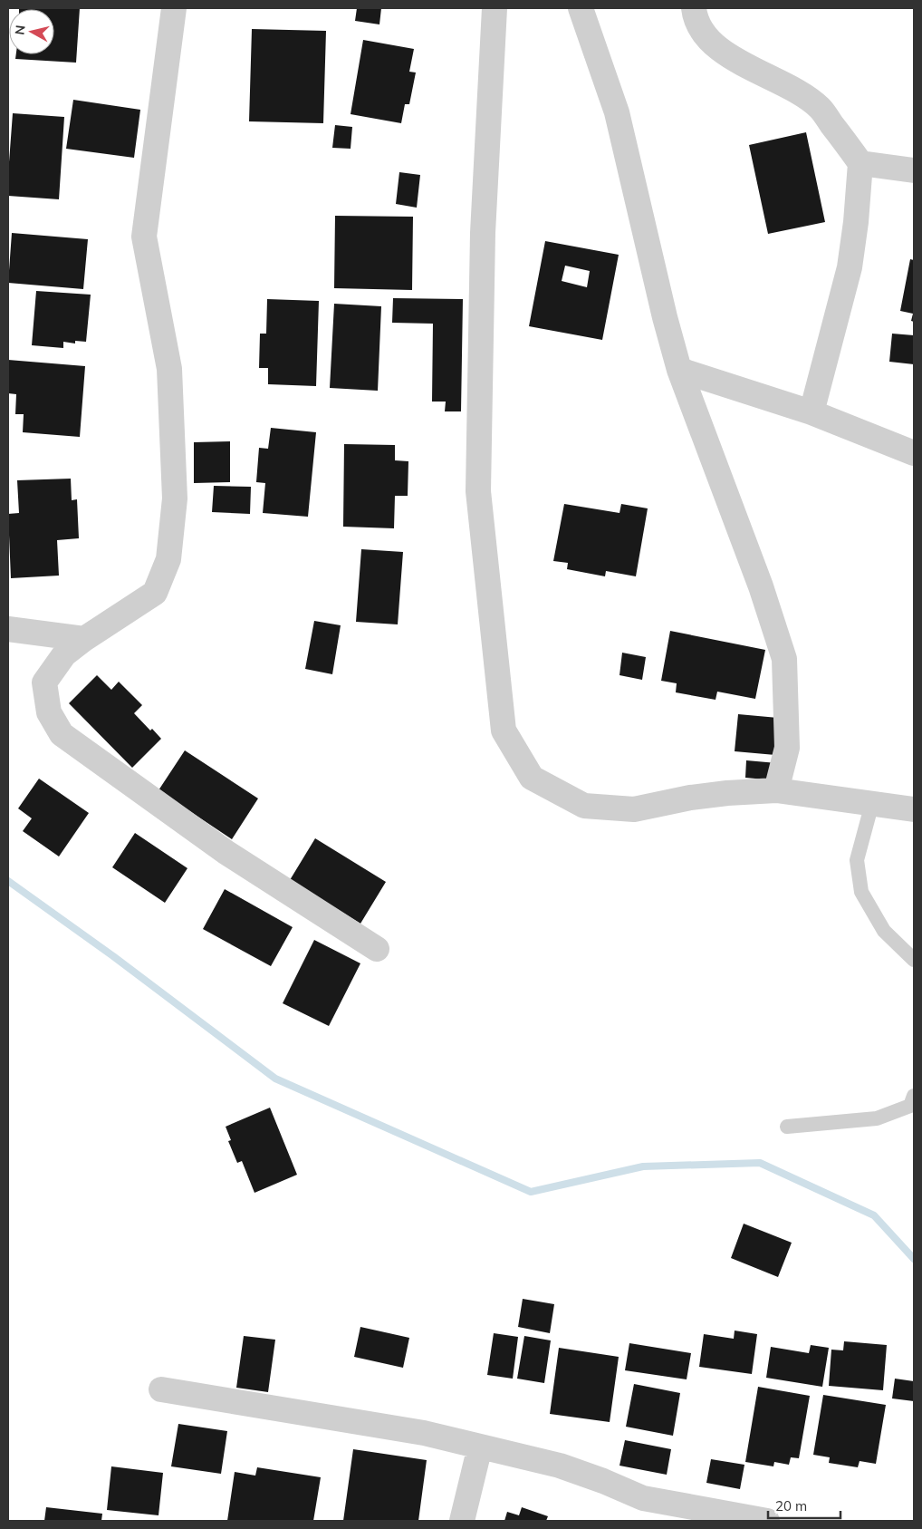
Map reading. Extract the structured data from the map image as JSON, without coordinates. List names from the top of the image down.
{
  "scale_bar": "20 m",
  "north": "left"
}
